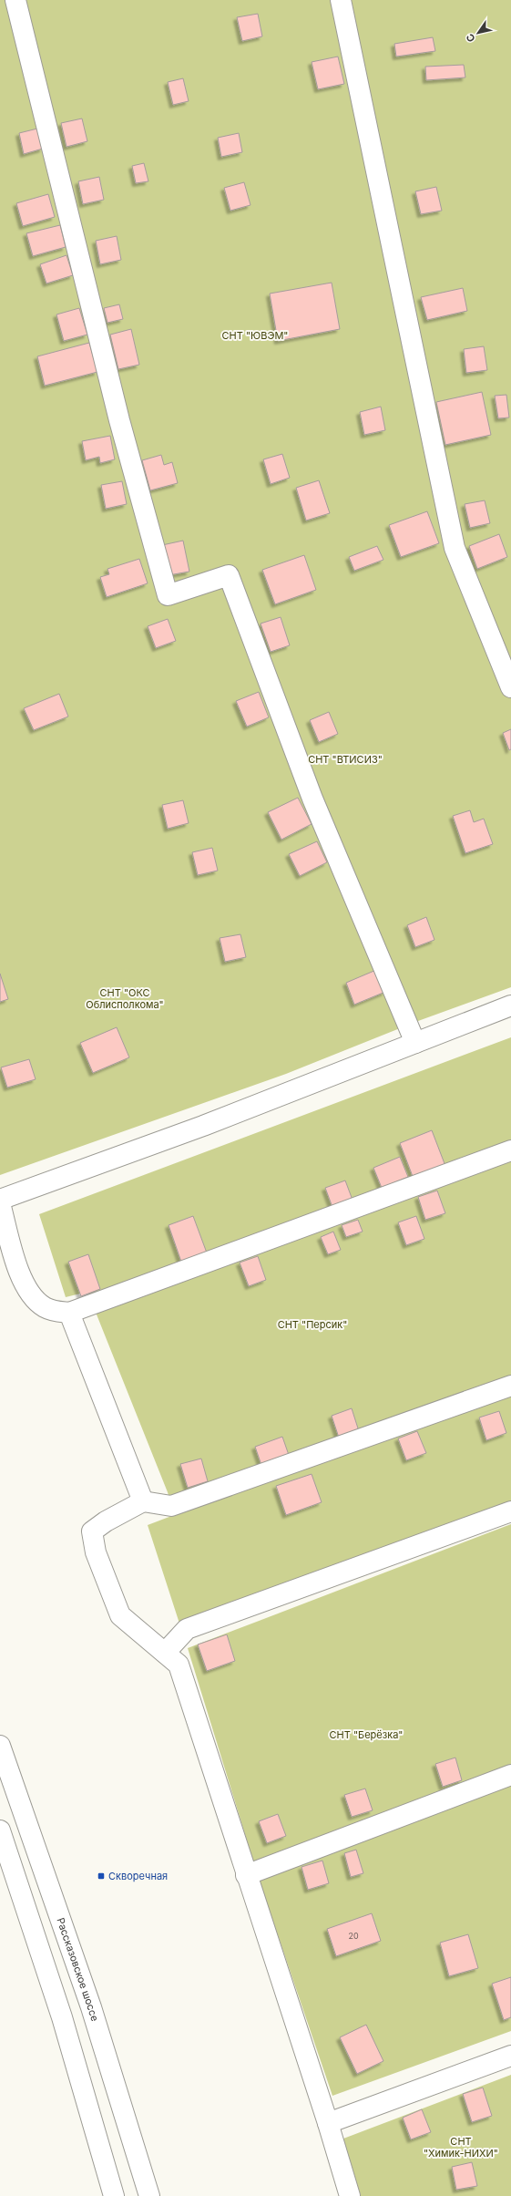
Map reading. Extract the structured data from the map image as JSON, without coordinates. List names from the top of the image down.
{
  "streets": {
    "street": ["Рассказовское шоссе"]
  },
  "parks": [
    "СНТ \"ЮВЭМ\"",
    "СНТ \"ВТИСИЗ\"",
    "СНТ \"ОКС Облисполкома\"",
    "СНТ \"Персик\"",
    "СНТ \"Берёзка\"",
    "СНТ \"Химик-НИХИ\""
  ],
  "places": {
    "transit": ["Скворечная"]
  },
  "house_numbers": ["20"],
  "north": "bottom left"
}
